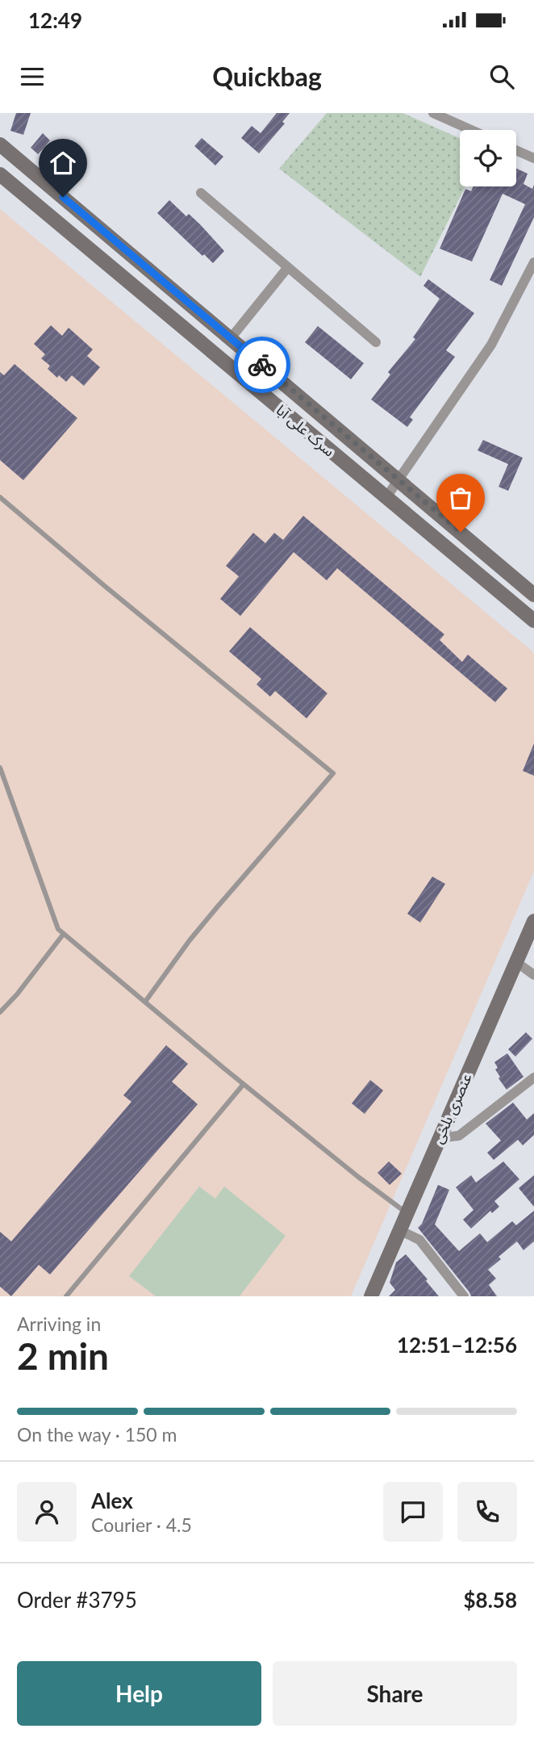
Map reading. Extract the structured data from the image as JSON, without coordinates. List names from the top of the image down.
{
  "streets": {
    "street": ["سرک علی آبا", "عنصری بلخی"]
  },
  "page": {
    "status": "12:49",
    "header": "Quickbag",
    "heading": ["2 min", "Arriving in", "12:51–12:56"],
    "panel": [
      "Alex",
      "Courier · 4.5",
      "Order #3795",
      "$8.58"
    ],
    "bar": "On the way · 150 m",
    "buttons": ["Help", "Share"]
  }
}
